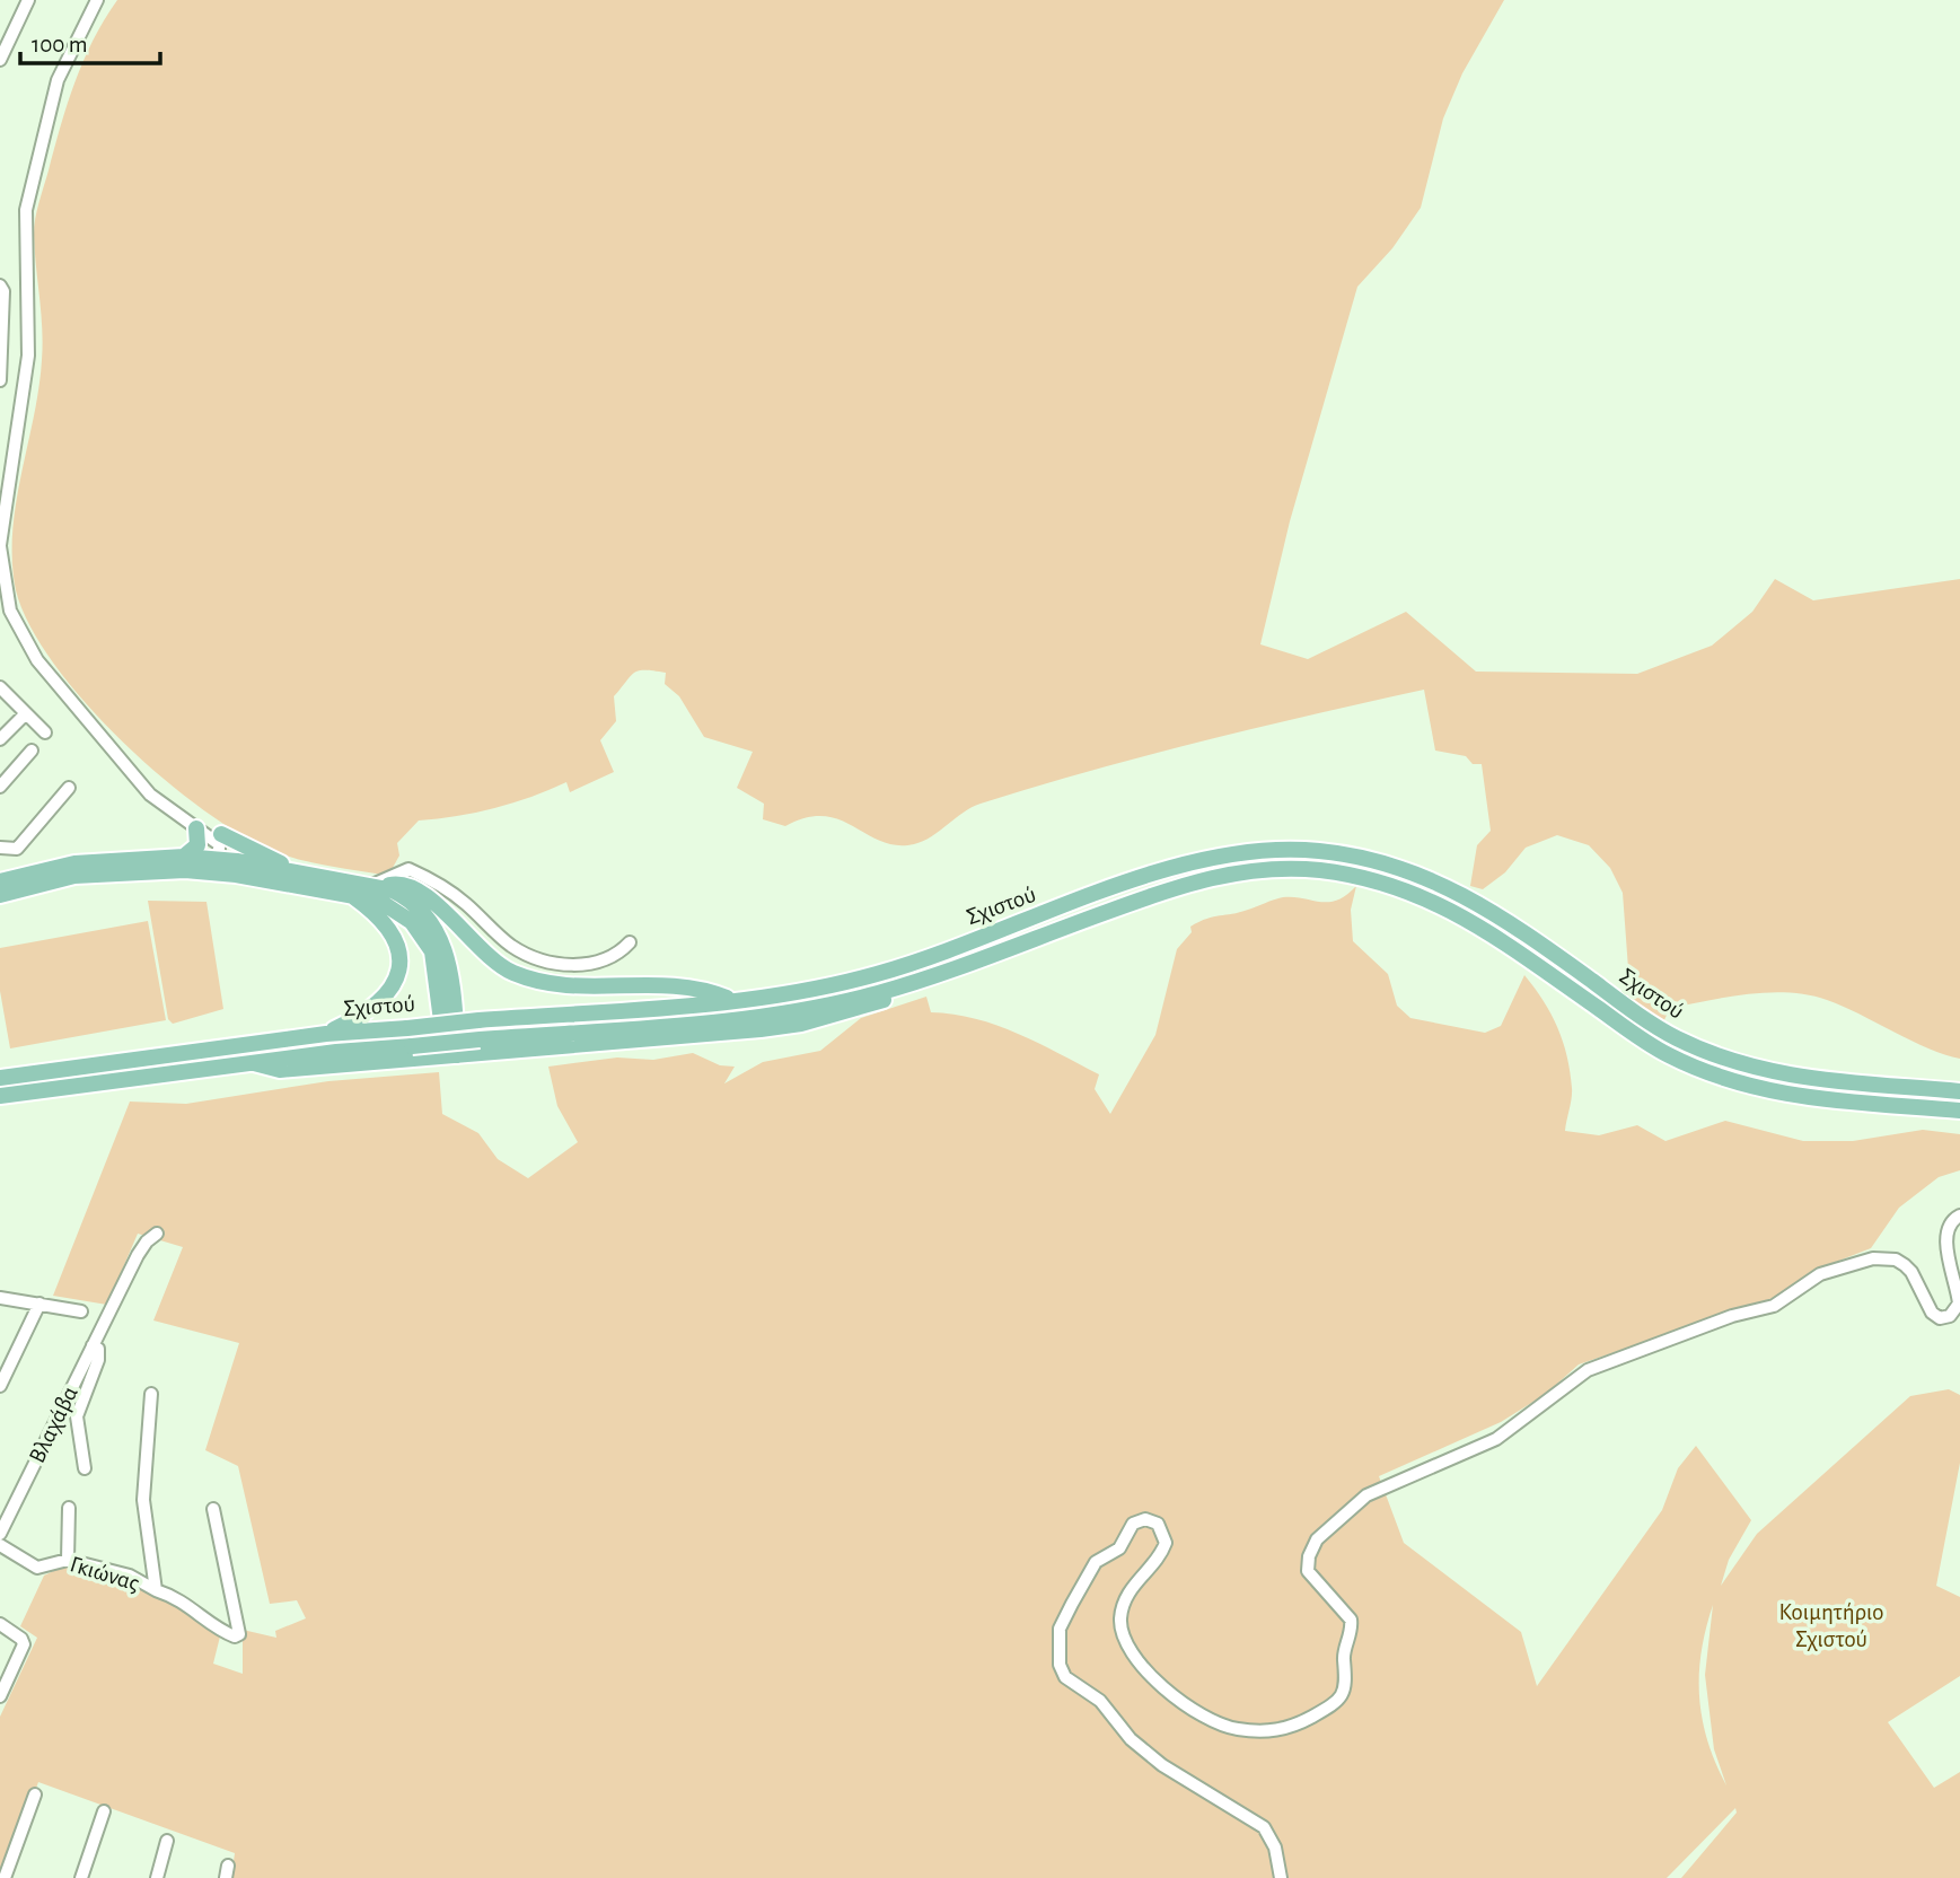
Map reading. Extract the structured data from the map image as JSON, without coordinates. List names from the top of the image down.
{
  "streets": {
    "main road": ["Σχιστού"],
    "street": ["Βλαχάβα", "Γκιώνας"]
  },
  "parks": ["Κοιμητήριο Σχιστού"],
  "scale_bar": "100 m"
}
